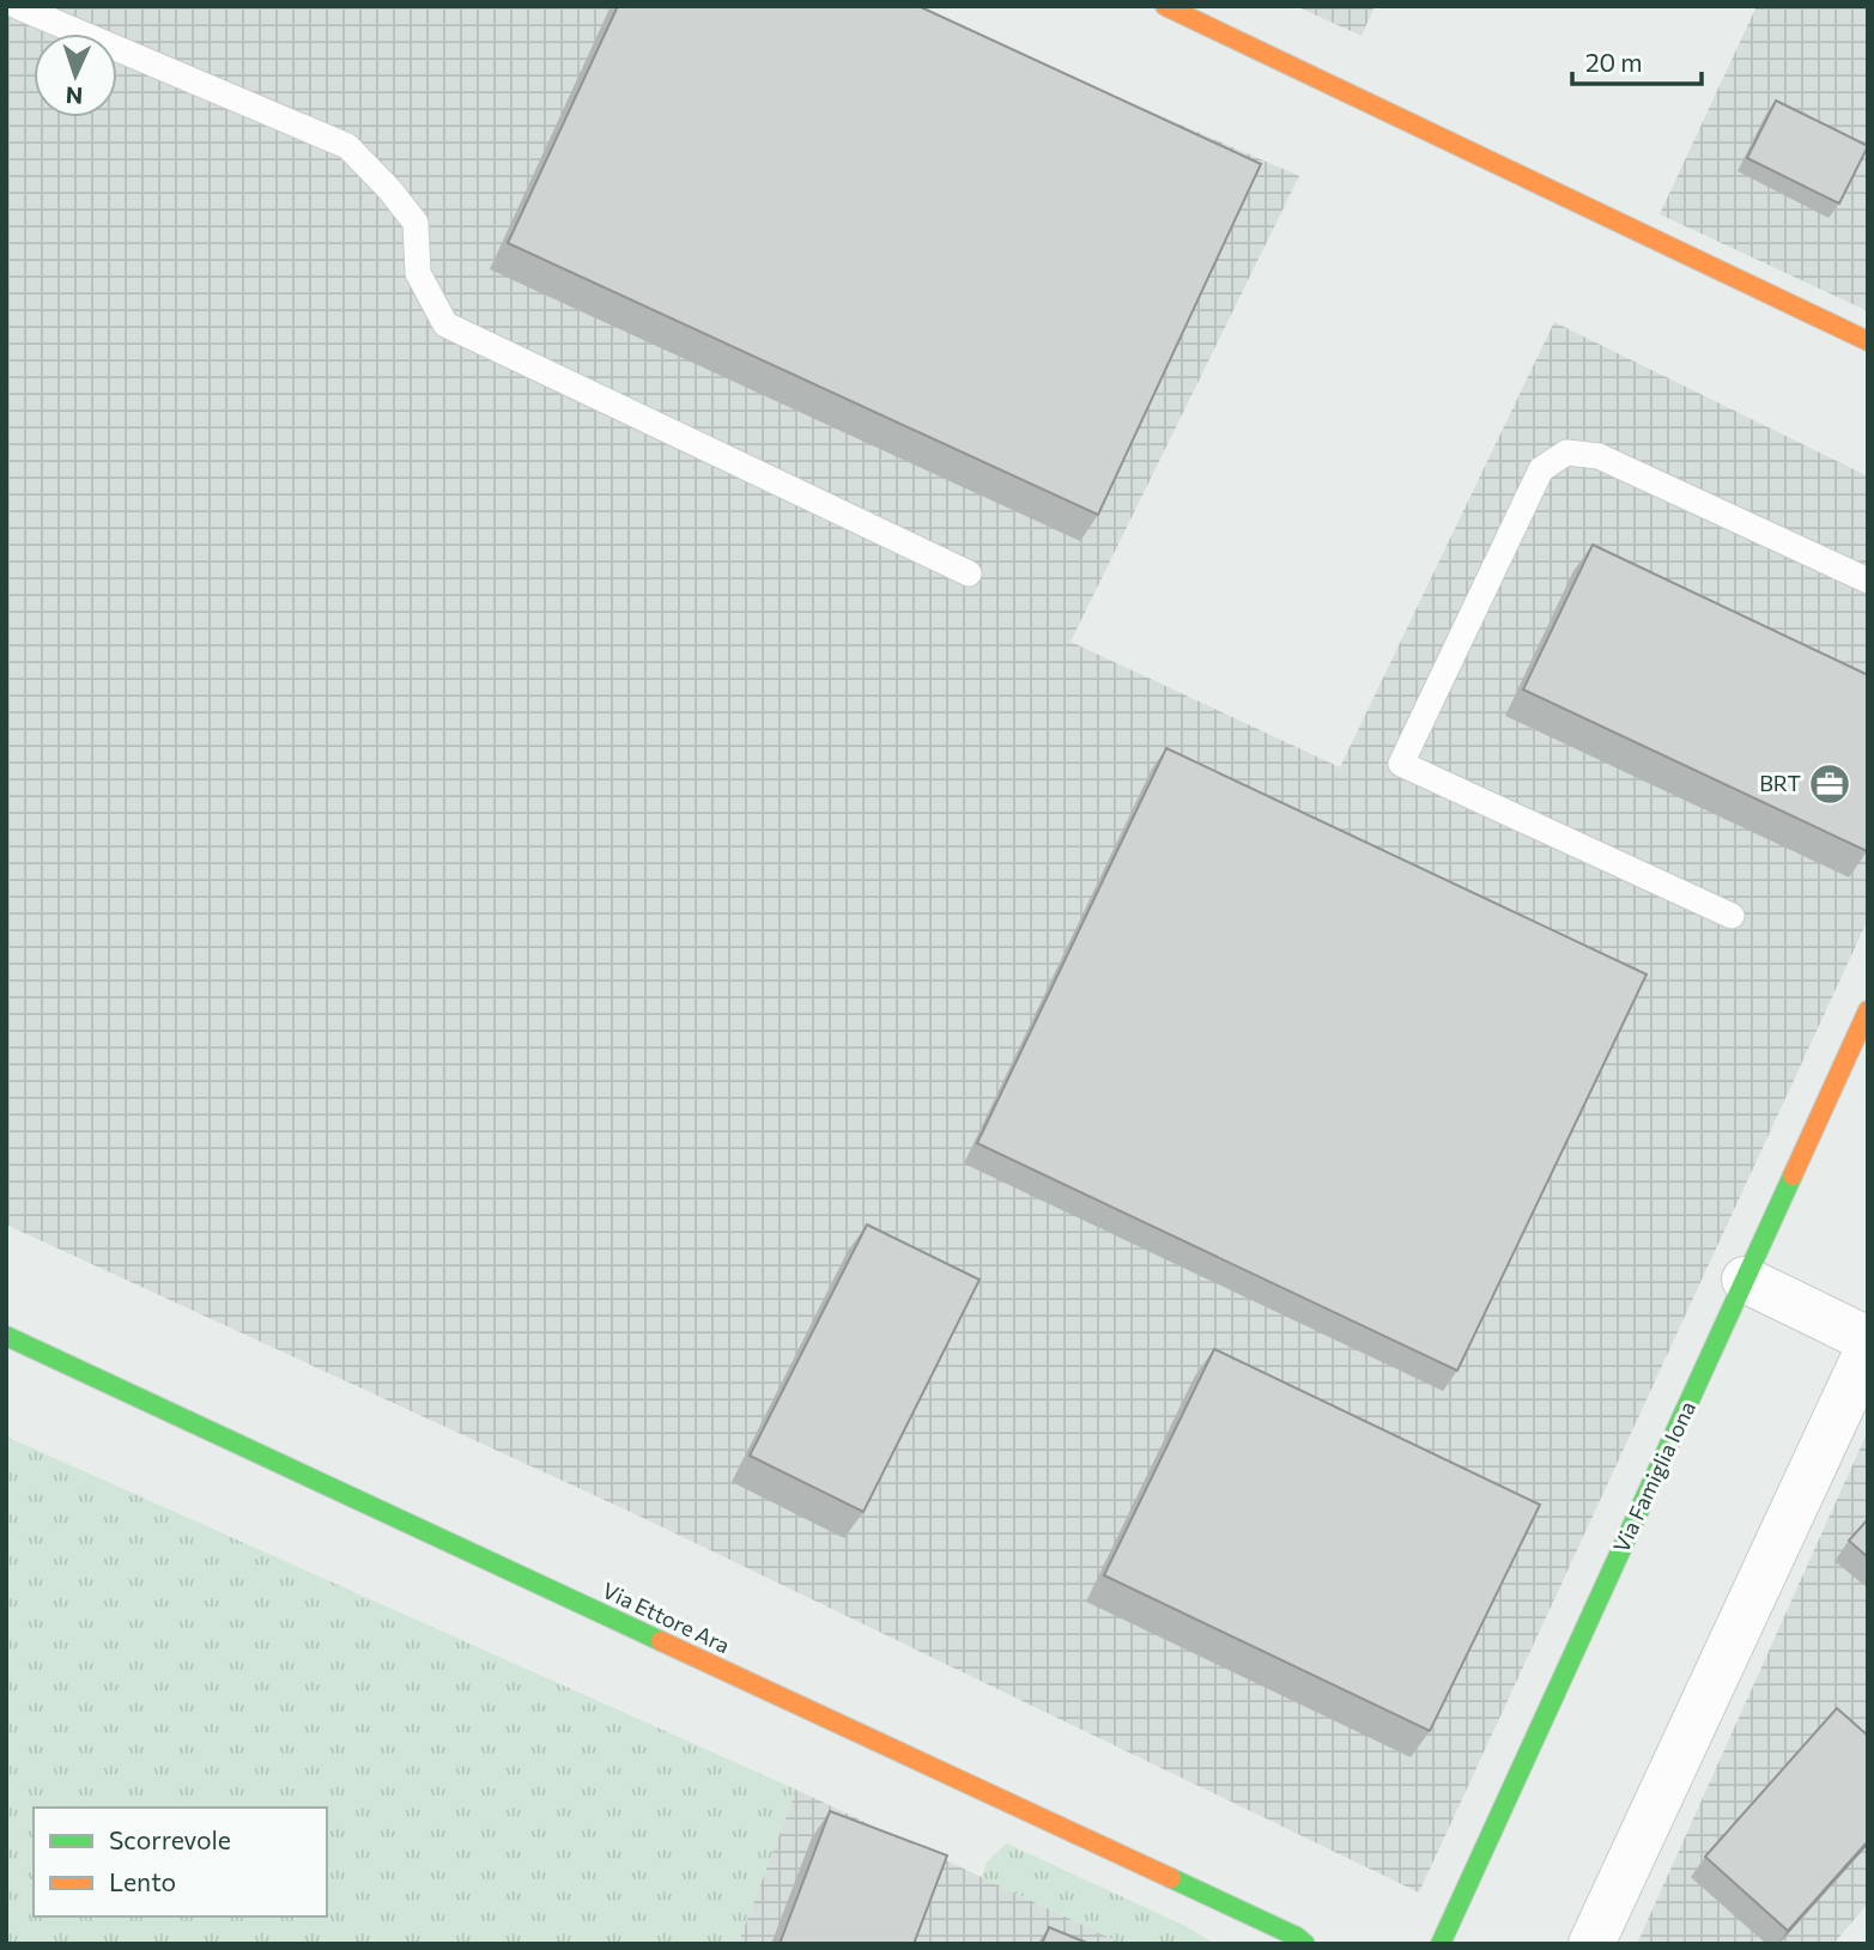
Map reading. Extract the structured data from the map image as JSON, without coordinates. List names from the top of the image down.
{
  "streets": {
    "street": ["Via Famiglia Iona", "Via Ettore Ara"]
  },
  "places": {
    "office": ["BRT"]
  },
  "legend": ["Scorrevole", "Lento"],
  "scale_bar": "20 m",
  "north": "bottom"
}
